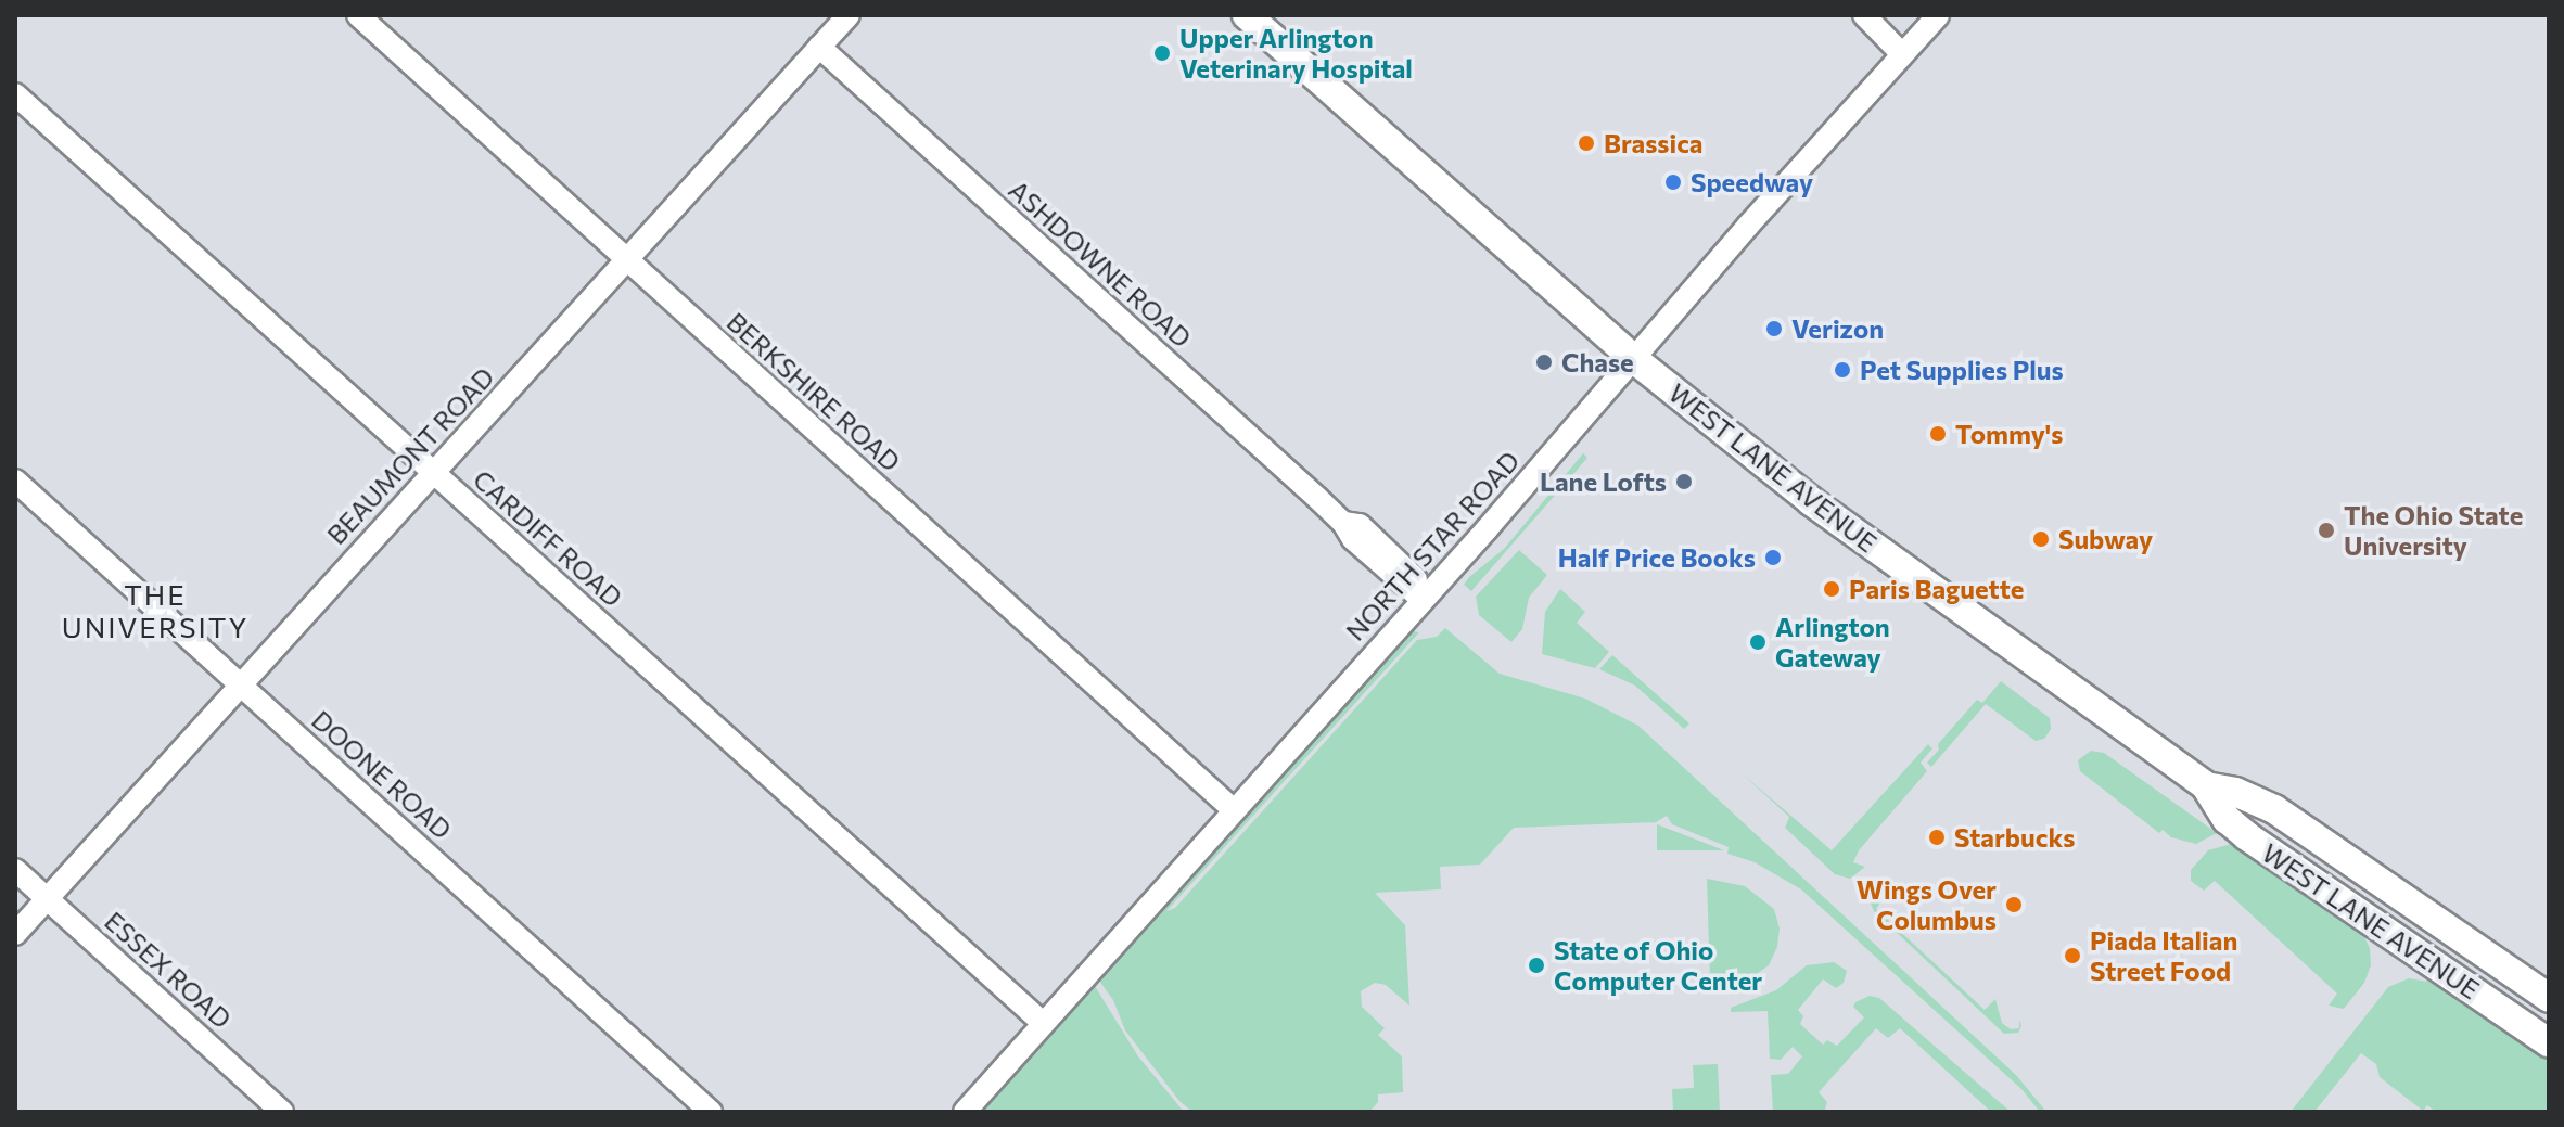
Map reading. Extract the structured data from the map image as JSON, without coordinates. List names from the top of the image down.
{
  "streets": {
    "main road": ["WEST LANE AVENUE"],
    "street": [
      "ASHDOWNE ROAD",
      "BERKSHIRE ROAD",
      "BEAUMONT ROAD",
      "CARDIFF ROAD",
      "NORTH STAR ROAD",
      "DOONE ROAD",
      "ESSEX ROAD"
    ]
  },
  "crossings": [
    ["ASHDOWNE ROAD", "BEAUMONT ROAD"],
    ["ASHDOWNE ROAD", "NORTH STAR ROAD"],
    ["BERKSHIRE ROAD", "BEAUMONT ROAD"],
    ["BERKSHIRE ROAD", "NORTH STAR ROAD"],
    ["BEAUMONT ROAD", "CARDIFF ROAD"],
    ["BEAUMONT ROAD", "DOONE ROAD"],
    ["BEAUMONT ROAD", "ESSEX ROAD"],
    ["WEST LANE AVENUE", "NORTH STAR ROAD"],
    ["CARDIFF ROAD", "NORTH STAR ROAD"]
  ],
  "districts": ["THE UNIVERSITY"],
  "places": [
    "Upper Arlington Veterinary Hospital",
    "Brassica",
    "Speedway",
    "Verizon",
    "Chase",
    "Pet Supplies Plus",
    "Tommy's",
    "Lane Lofts",
    "The Ohio State University",
    "Subway",
    "Half Price Books",
    "Paris Baguette",
    "Arlington Gateway",
    "Starbucks",
    "Wings Over Columbus",
    "Piada Italian Street Food",
    "State of Ohio Computer Center"
  ]
}
